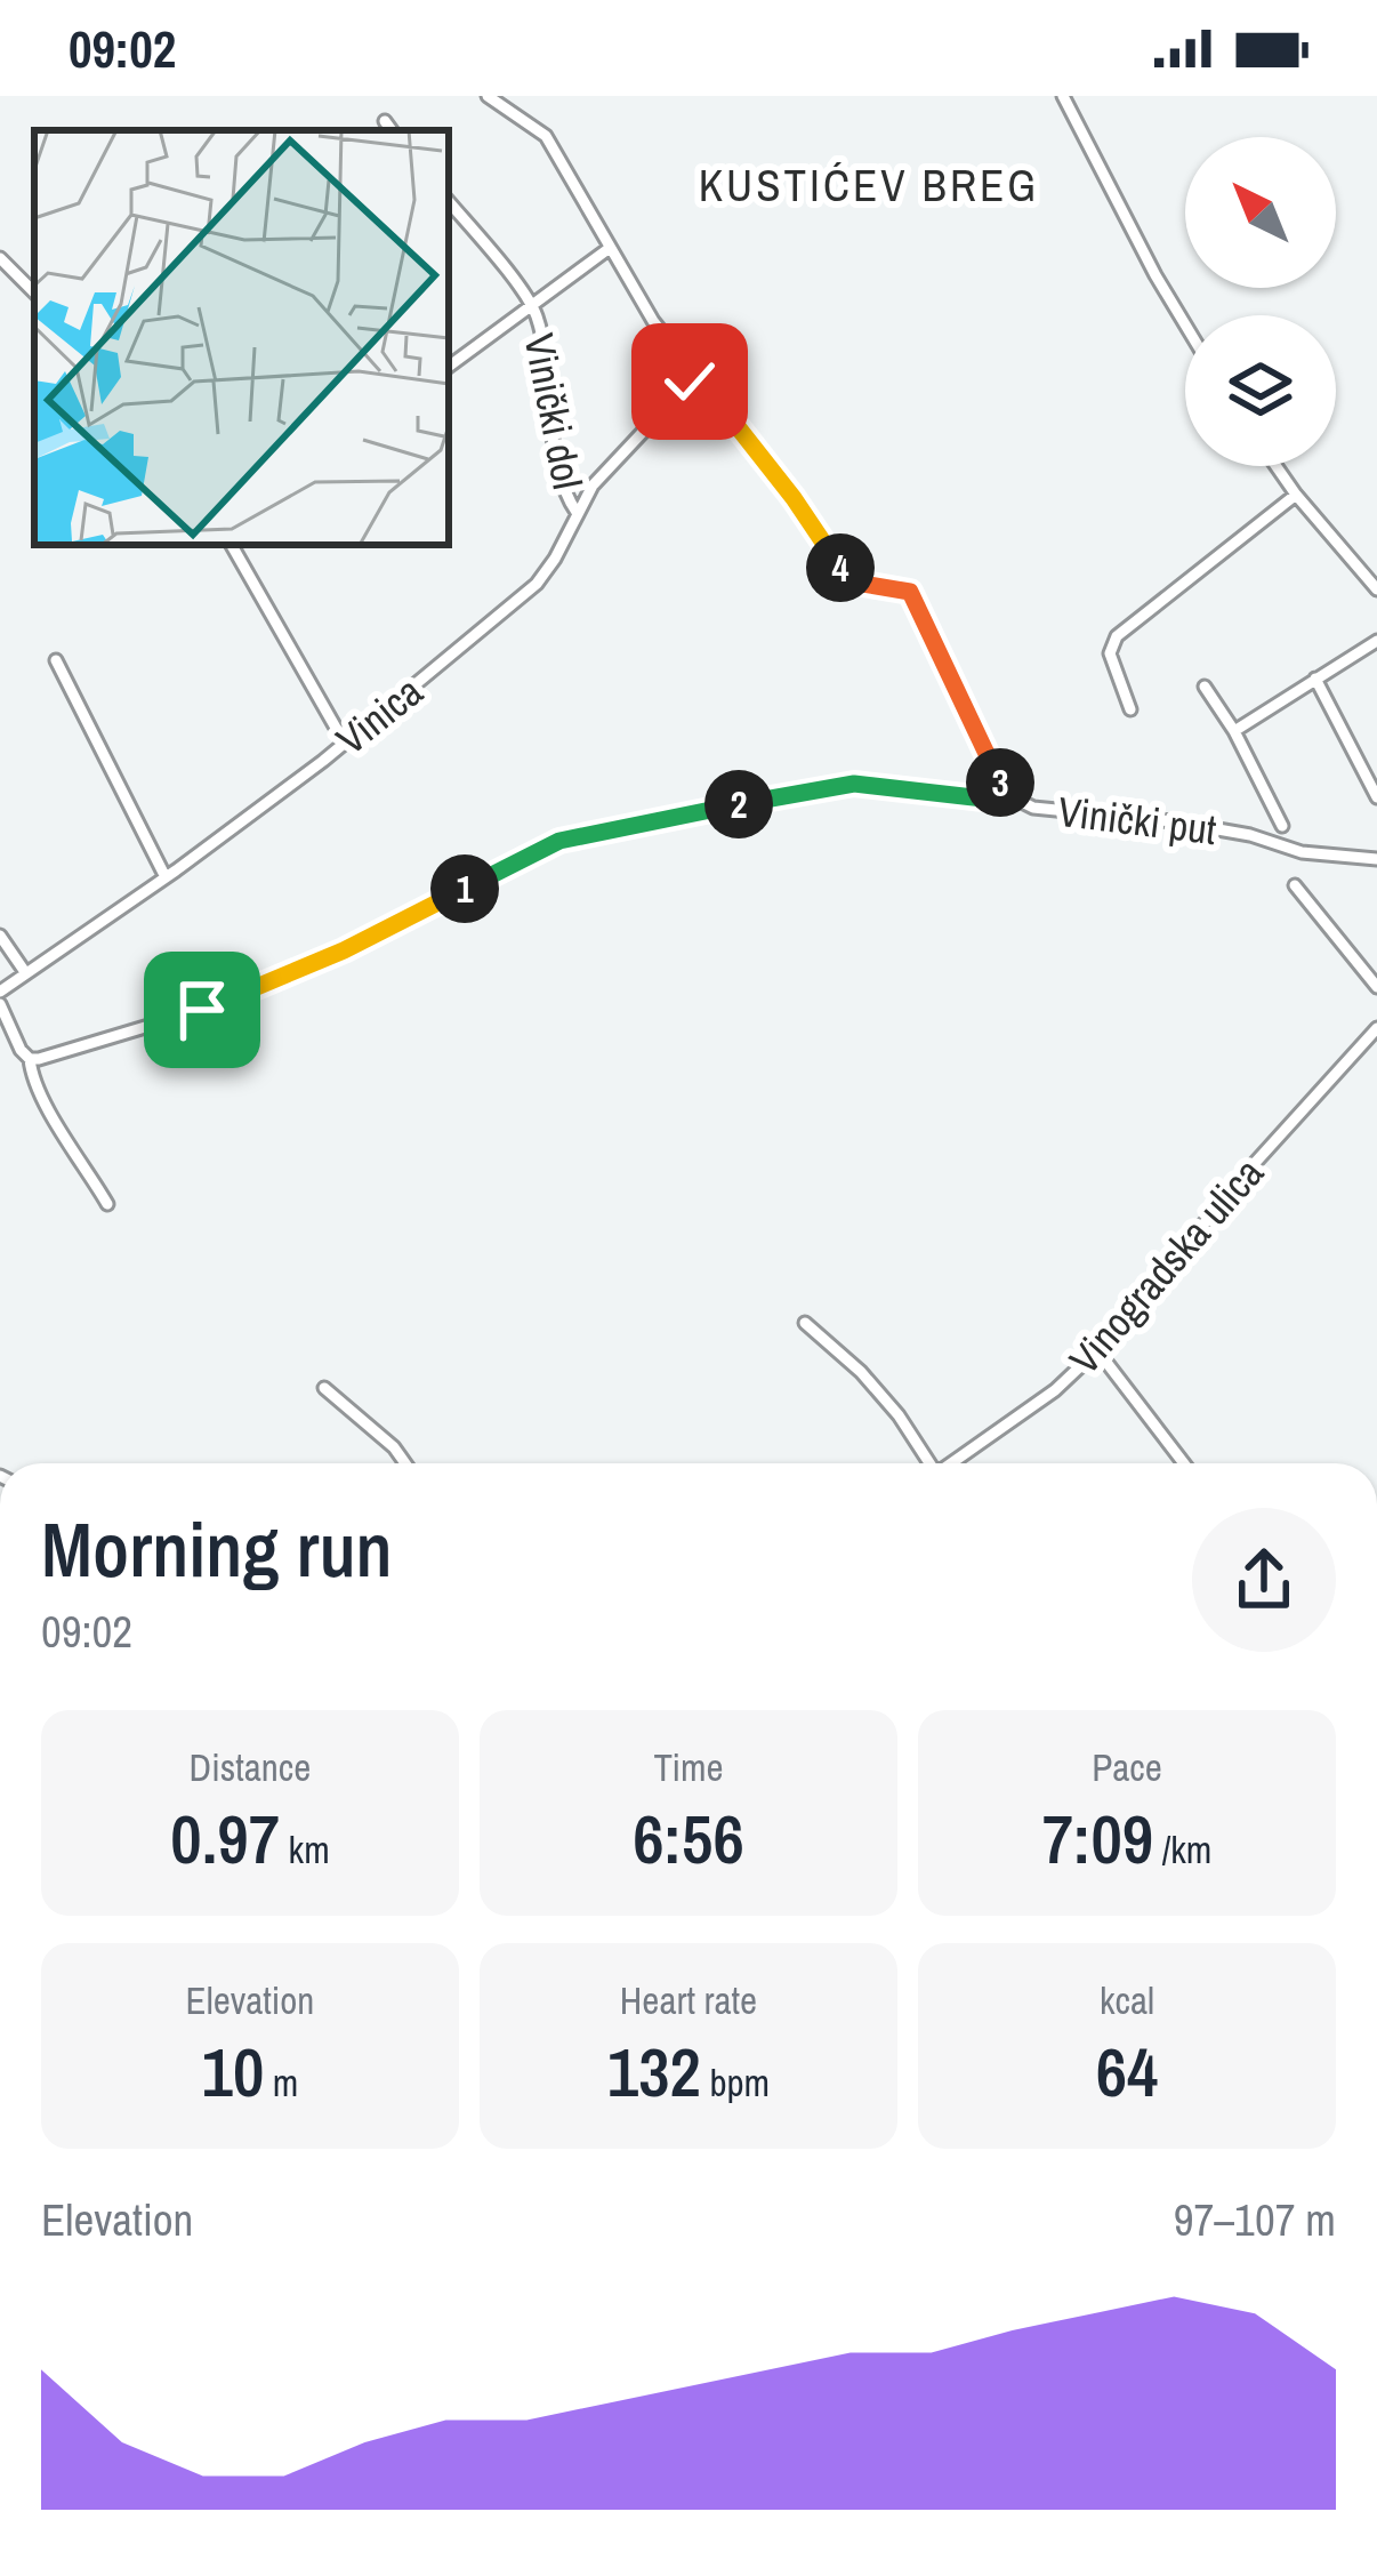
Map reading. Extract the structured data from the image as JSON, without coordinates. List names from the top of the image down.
{
  "streets": {
    "street": [
      "Vinički dol",
      "Vinica",
      "Vinički put",
      "Vinogradska ulica"
    ]
  },
  "crossings": [
    ["Vinički dol", "Vinica"]
  ],
  "districts": ["KUSTIĆEV BREG"],
  "north": "top left",
  "page": {
    "status": "09:02",
    "pins": [
      "4",
      "3",
      "2",
      "1"
    ],
    "heading": ["Morning run", "09:02"],
    "stats": [
      ["Distance", "0.97 km"],
      ["Time", "6:56"],
      ["Pace", "7:09 /km"],
      ["Elevation", "10 m"],
      ["Heart rate", "132 bpm"],
      ["kcal", "64"]
    ],
    "chart": ["Elevation", "97–107 m"]
  }
}
